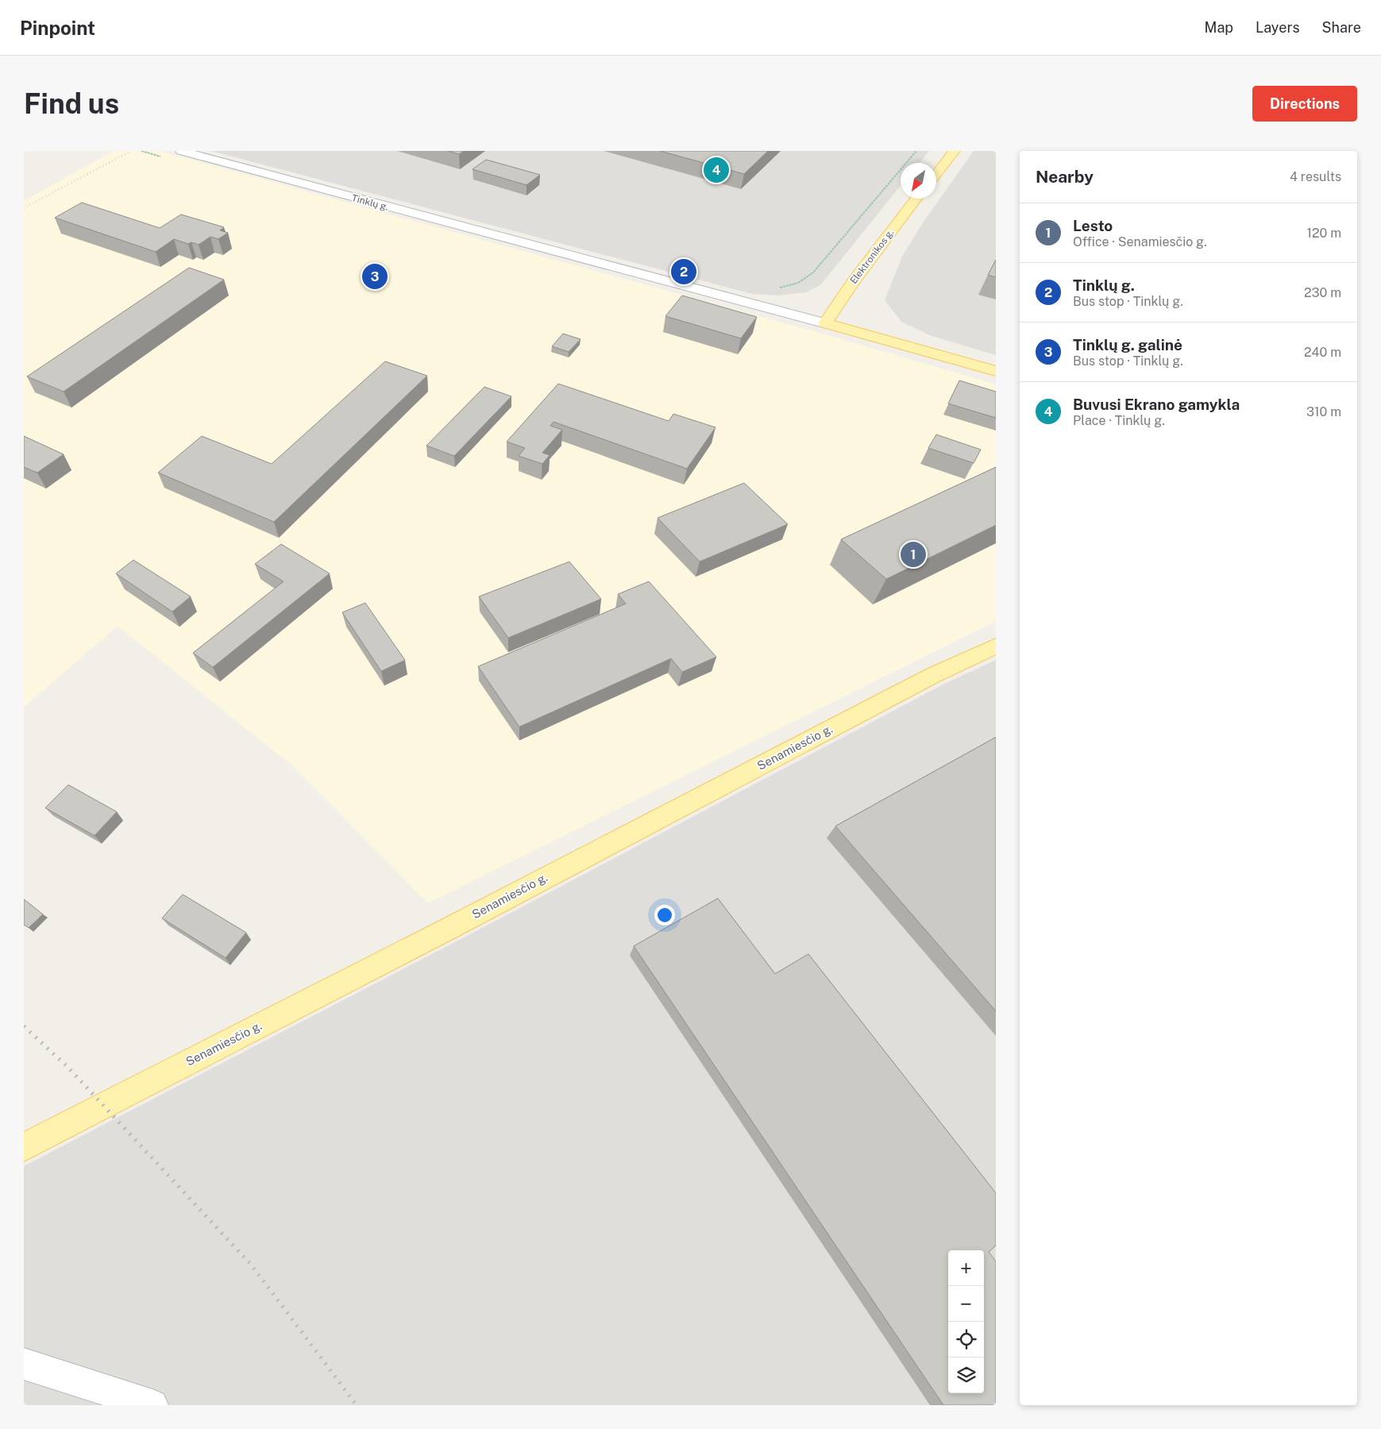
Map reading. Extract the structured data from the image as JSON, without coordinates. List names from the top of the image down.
{
  "streets": {
    "main road": ["Tinklų g.", "Elektronikos g.", "Senamiesčio g."]
  },
  "crossings": [
    ["Tinklų g.", "Elektronikos g."]
  ],
  "north": "bottom left",
  "page": {
    "header": "Pinpoint",
    "nav": ["Map", "Layers", "Share"],
    "buttons": "Directions",
    "title": "Find us",
    "heading": ["Nearby", "4 results"],
    "pins": [
      "4",
      "2",
      "3",
      "1"
    ],
    "list": [
      {
        "mark": "1",
        "name": "Lesto",
        "note": "Office · Senamiesčio g.",
        "value": "120 m"
      },
      {
        "mark": "2",
        "name": "Tinklų g.",
        "note": "Bus stop · Tinklų g.",
        "value": "230 m"
      },
      {
        "mark": "3",
        "name": "Tinklų g. galinė",
        "note": "Bus stop · Tinklų g.",
        "value": "240 m"
      },
      {
        "mark": "4",
        "name": "Buvusi Ekrano gamykla",
        "note": "Place · Tinklų g.",
        "value": "310 m"
      }
    ],
    "map_buttons": ["+", "−"]
  }
}
